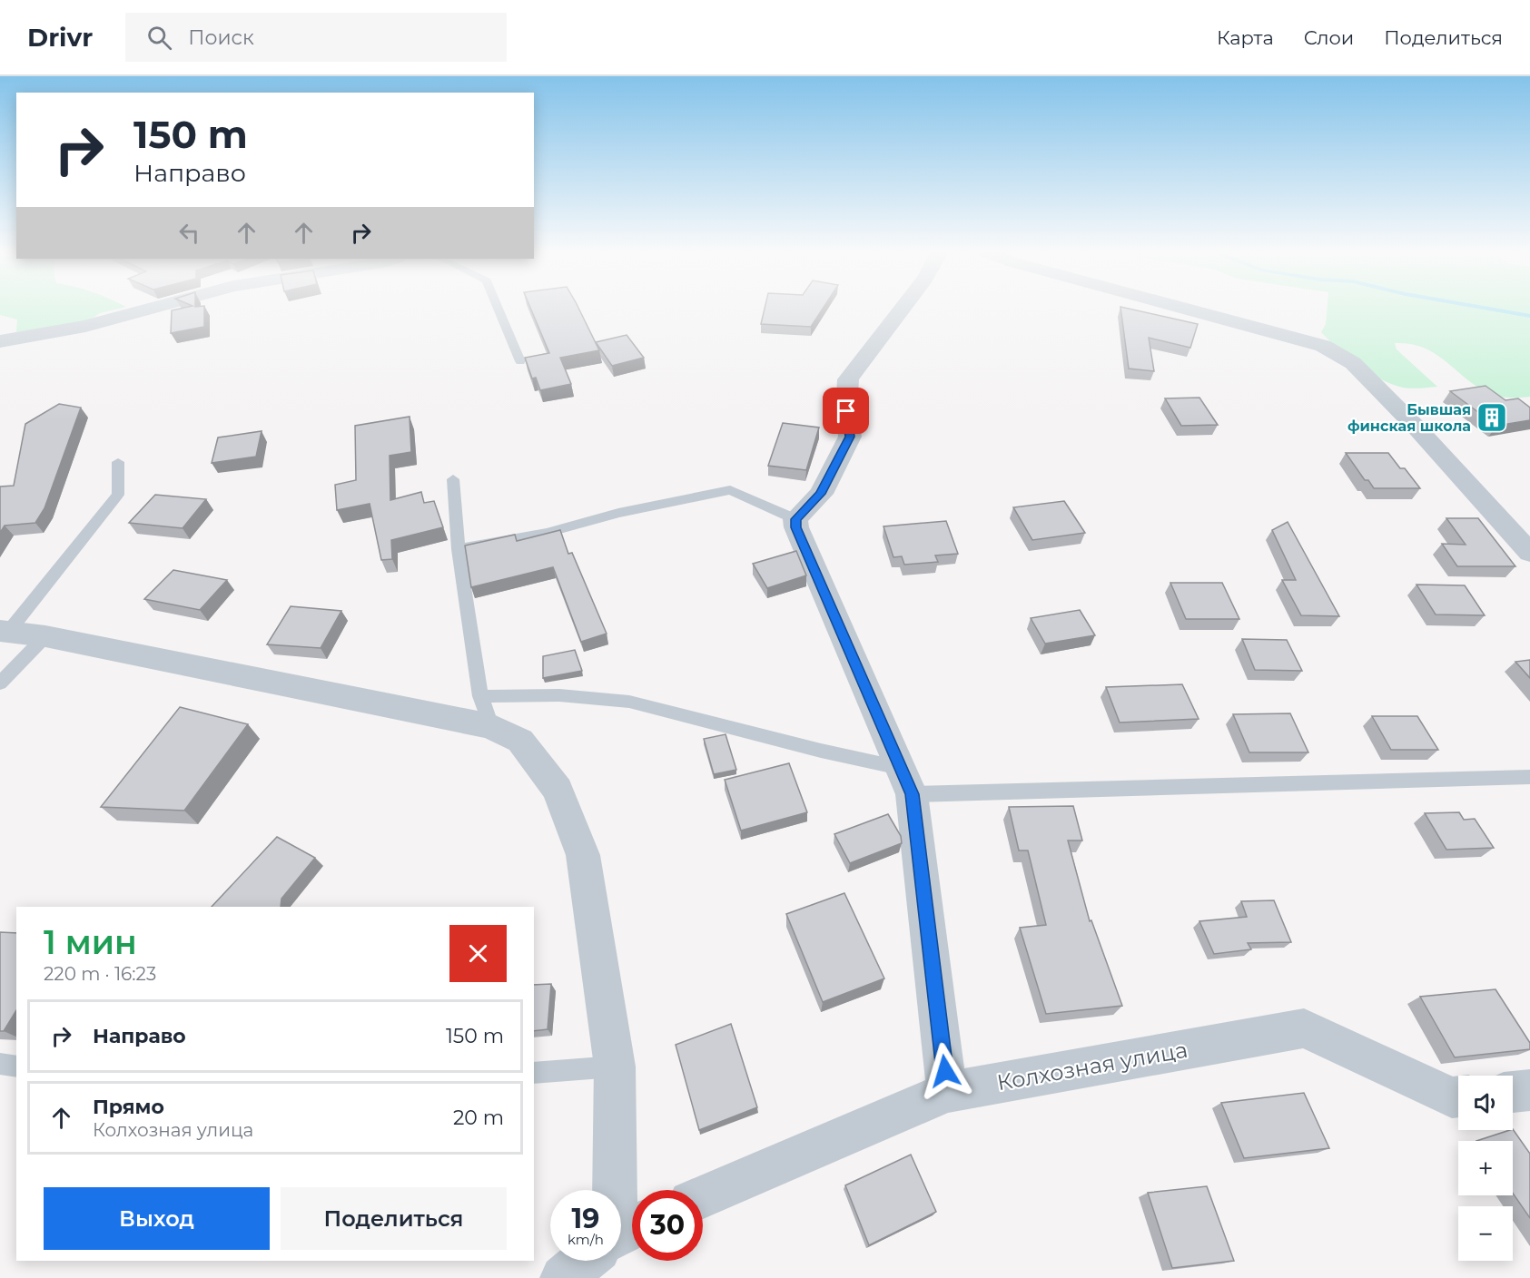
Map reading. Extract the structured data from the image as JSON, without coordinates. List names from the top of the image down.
{
  "streets": {
    "street": ["Колхозная улица"]
  },
  "places": {
    "building": ["Бывшая финская школа"]
  },
  "page": {
    "header": "Drivr",
    "search": "Поиск",
    "nav": ["Карта", "Слои", "Поделиться"],
    "turn": ["150 m", "Направо"],
    "heading": ["1 мин", "220 m · 16:23"],
    "list": [
      {
        "name": "Направо",
        "value": "150 m"
      },
      {
        "name": "Прямо",
        "note": "Колхозная улица",
        "value": "20 m"
      }
    ],
    "map_buttons": ["+", "−"],
    "buttons": ["Выход", "Поделиться"],
    "speed": "19 km/h",
    "limit": "30"
  }
}
